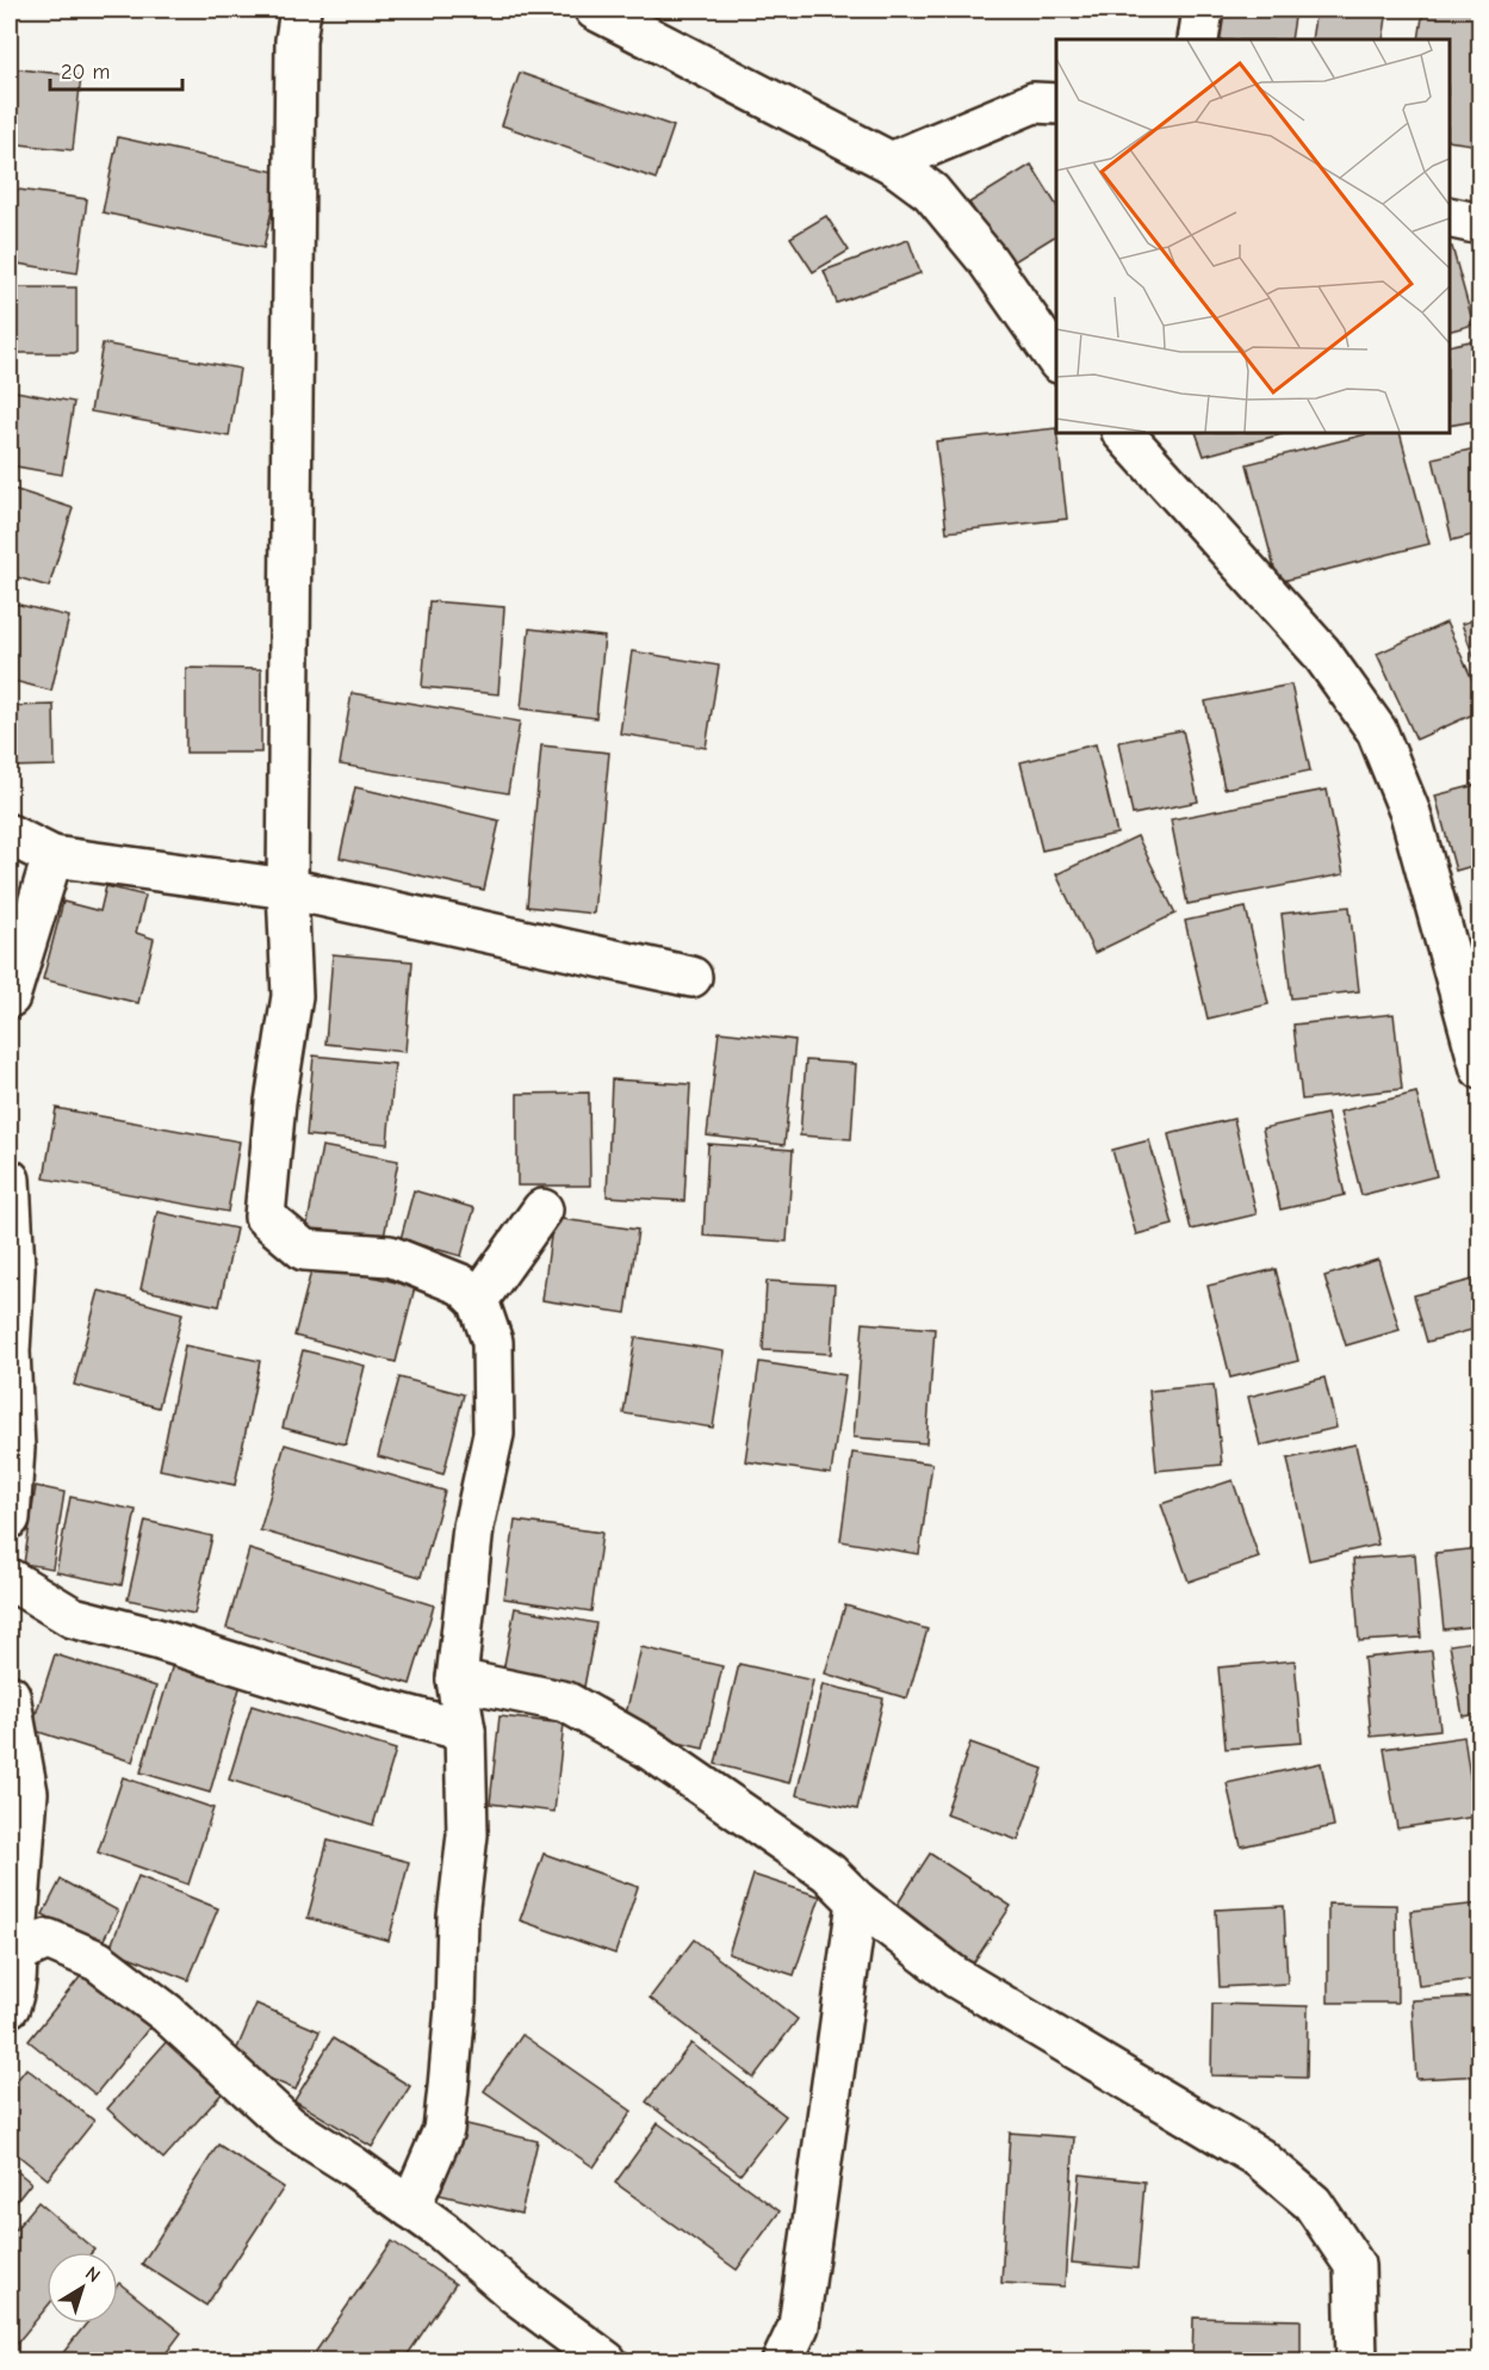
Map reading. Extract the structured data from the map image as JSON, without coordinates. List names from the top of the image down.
{
  "scale_bar": "20 m",
  "north": "top right"
}
